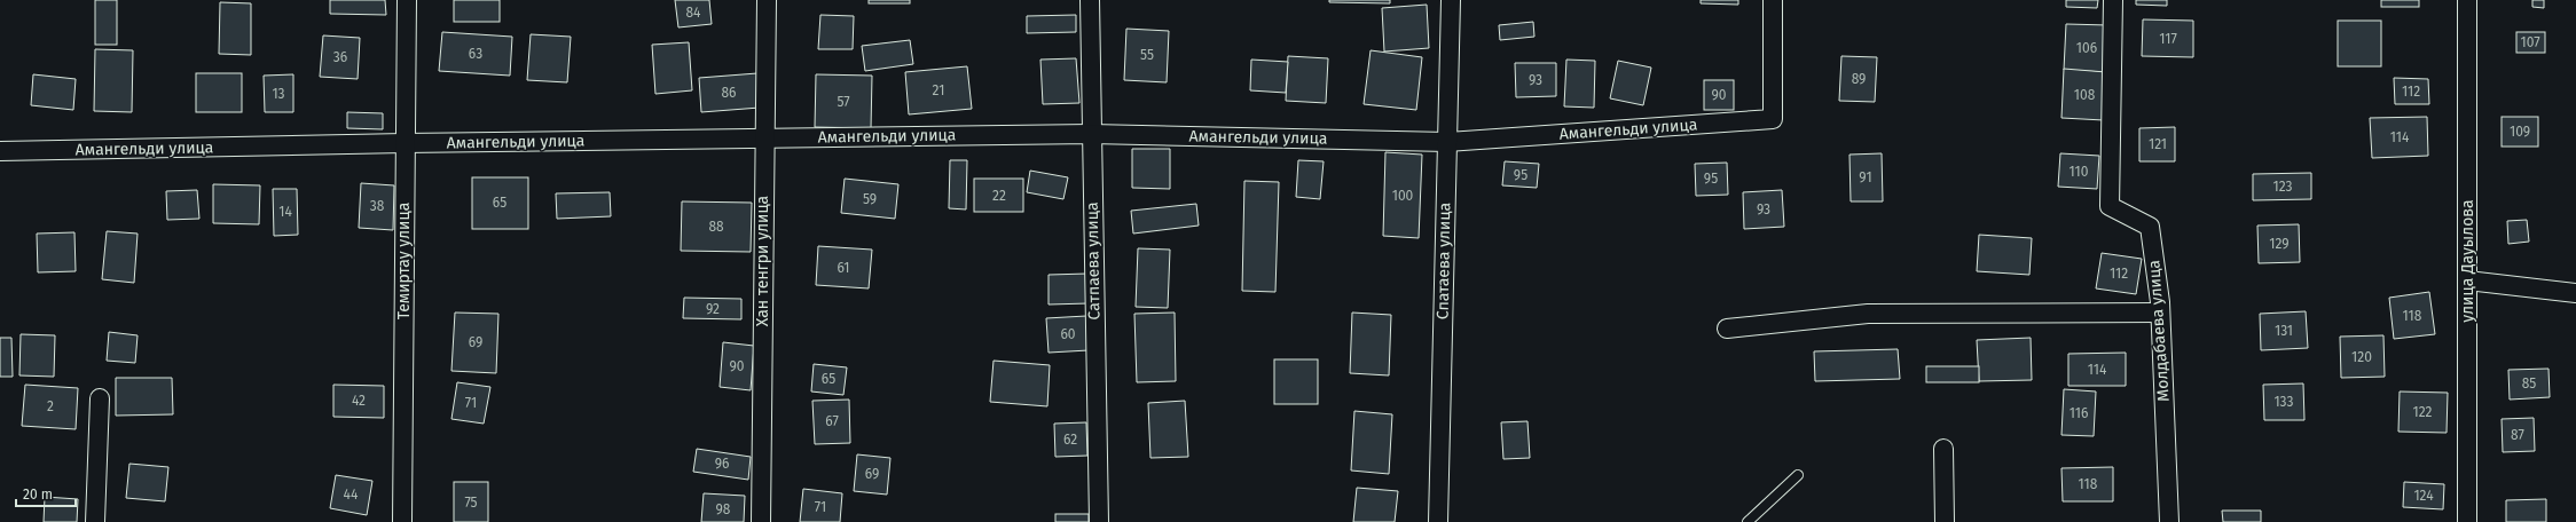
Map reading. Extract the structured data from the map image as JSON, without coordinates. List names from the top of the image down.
{
  "streets": {
    "street": [
      "Амангельди улица",
      "Темиртау улица",
      "Хан тенгри улица",
      "Сатпаева улица",
      "Спатаева улица",
      "улица Дауылова",
      "Молдабаева улица"
    ]
  },
  "crossings": [
    ["Амангельди улица", "Темиртау улица"],
    ["Амангельди улица", "Хан тенгри улица"],
    ["Амангельди улица", "Сатпаева улица"],
    ["Амангельди улица", "Спатаева улица"]
  ],
  "house_numbers": [
    "84",
    "117",
    "107",
    "106",
    "63",
    "55",
    "36",
    "89",
    "93",
    "21",
    "112",
    "86",
    "13",
    "90",
    "108",
    "57",
    "109",
    "114",
    "121",
    "110",
    "95",
    "91",
    "95",
    "123",
    "22",
    "100",
    "59",
    "65",
    "38",
    "93",
    "14",
    "88",
    "129",
    "61",
    "112",
    "92",
    "118",
    "131",
    "60",
    "69",
    "120",
    "90",
    "114",
    "65",
    "85",
    "42",
    "133",
    "71",
    "2",
    "122",
    "116",
    "67",
    "87",
    "62",
    "96",
    "69",
    "118",
    "44",
    "124",
    "75",
    "71",
    "98"
  ],
  "scale_bar": "20 m"
}
